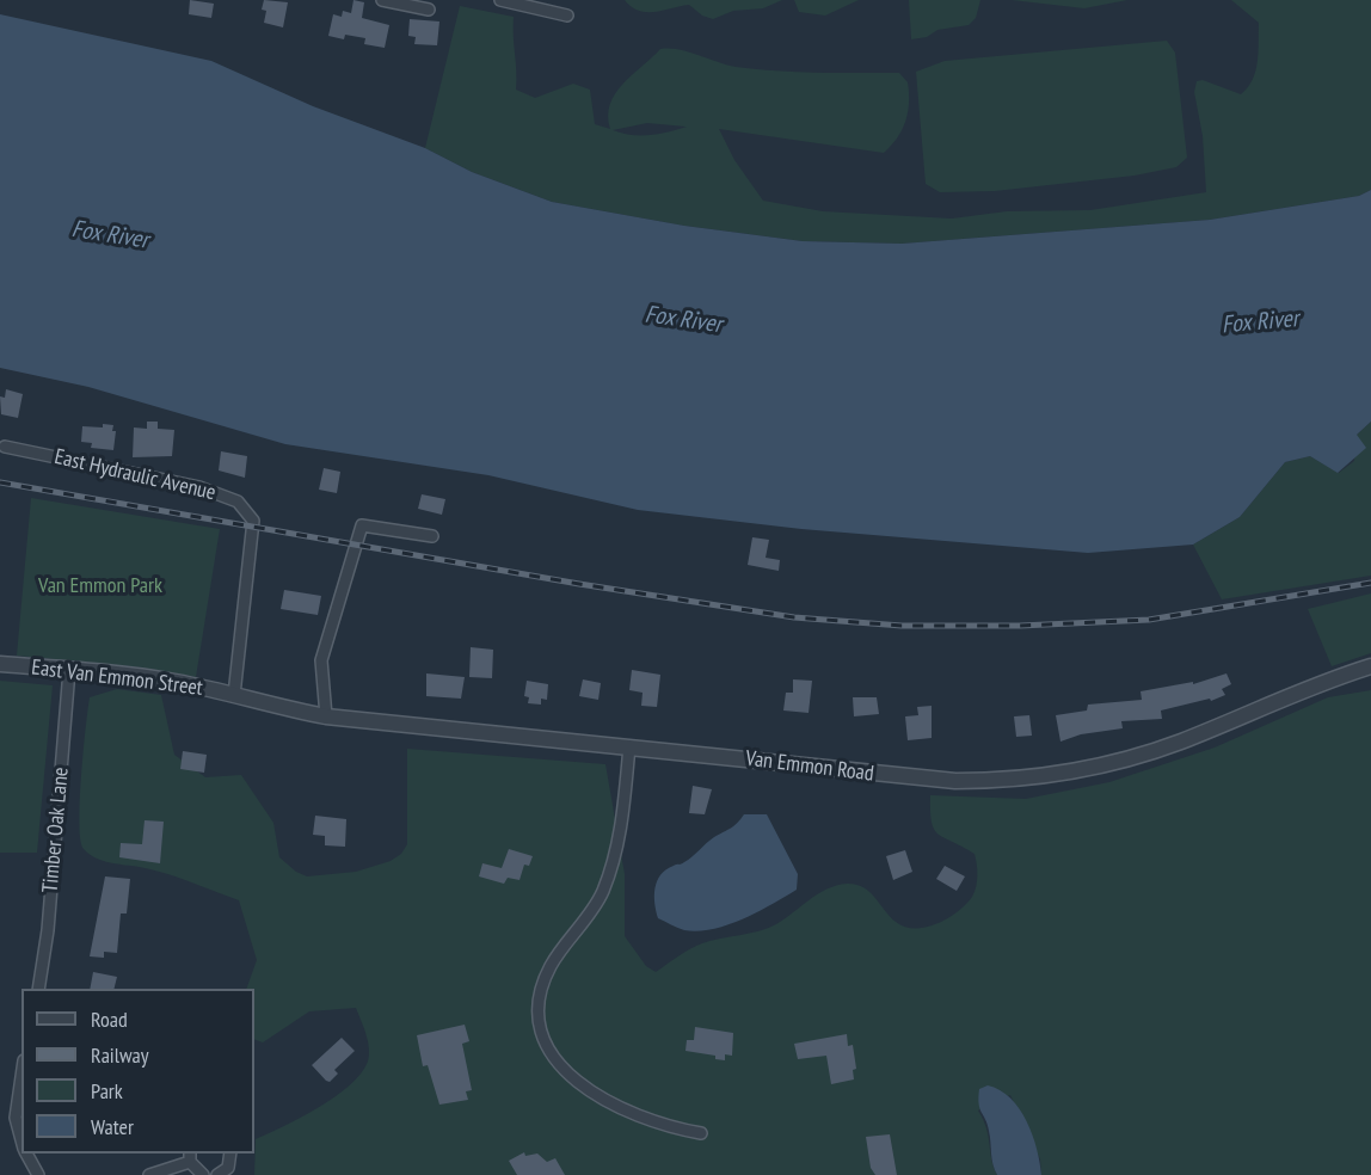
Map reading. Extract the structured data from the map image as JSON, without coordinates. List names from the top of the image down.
{
  "streets": {
    "street": [
      "East Hydraulic Avenue",
      "East Van Emmon Street",
      "Van Emmon Road",
      "Timber Oak Lane"
    ]
  },
  "crossings": [
    ["East Hydraulic Avenue", "East Van Emmon Street"],
    ["East Hydraulic Avenue", "Van Emmon Road"],
    ["East Van Emmon Street", "Van Emmon Road"],
    ["East Van Emmon Street", "Timber Oak Lane"]
  ],
  "water": ["Fox River"],
  "parks": ["Van Emmon Park"],
  "legend": [
    "Road",
    "Railway",
    "Park",
    "Water"
  ]
}
